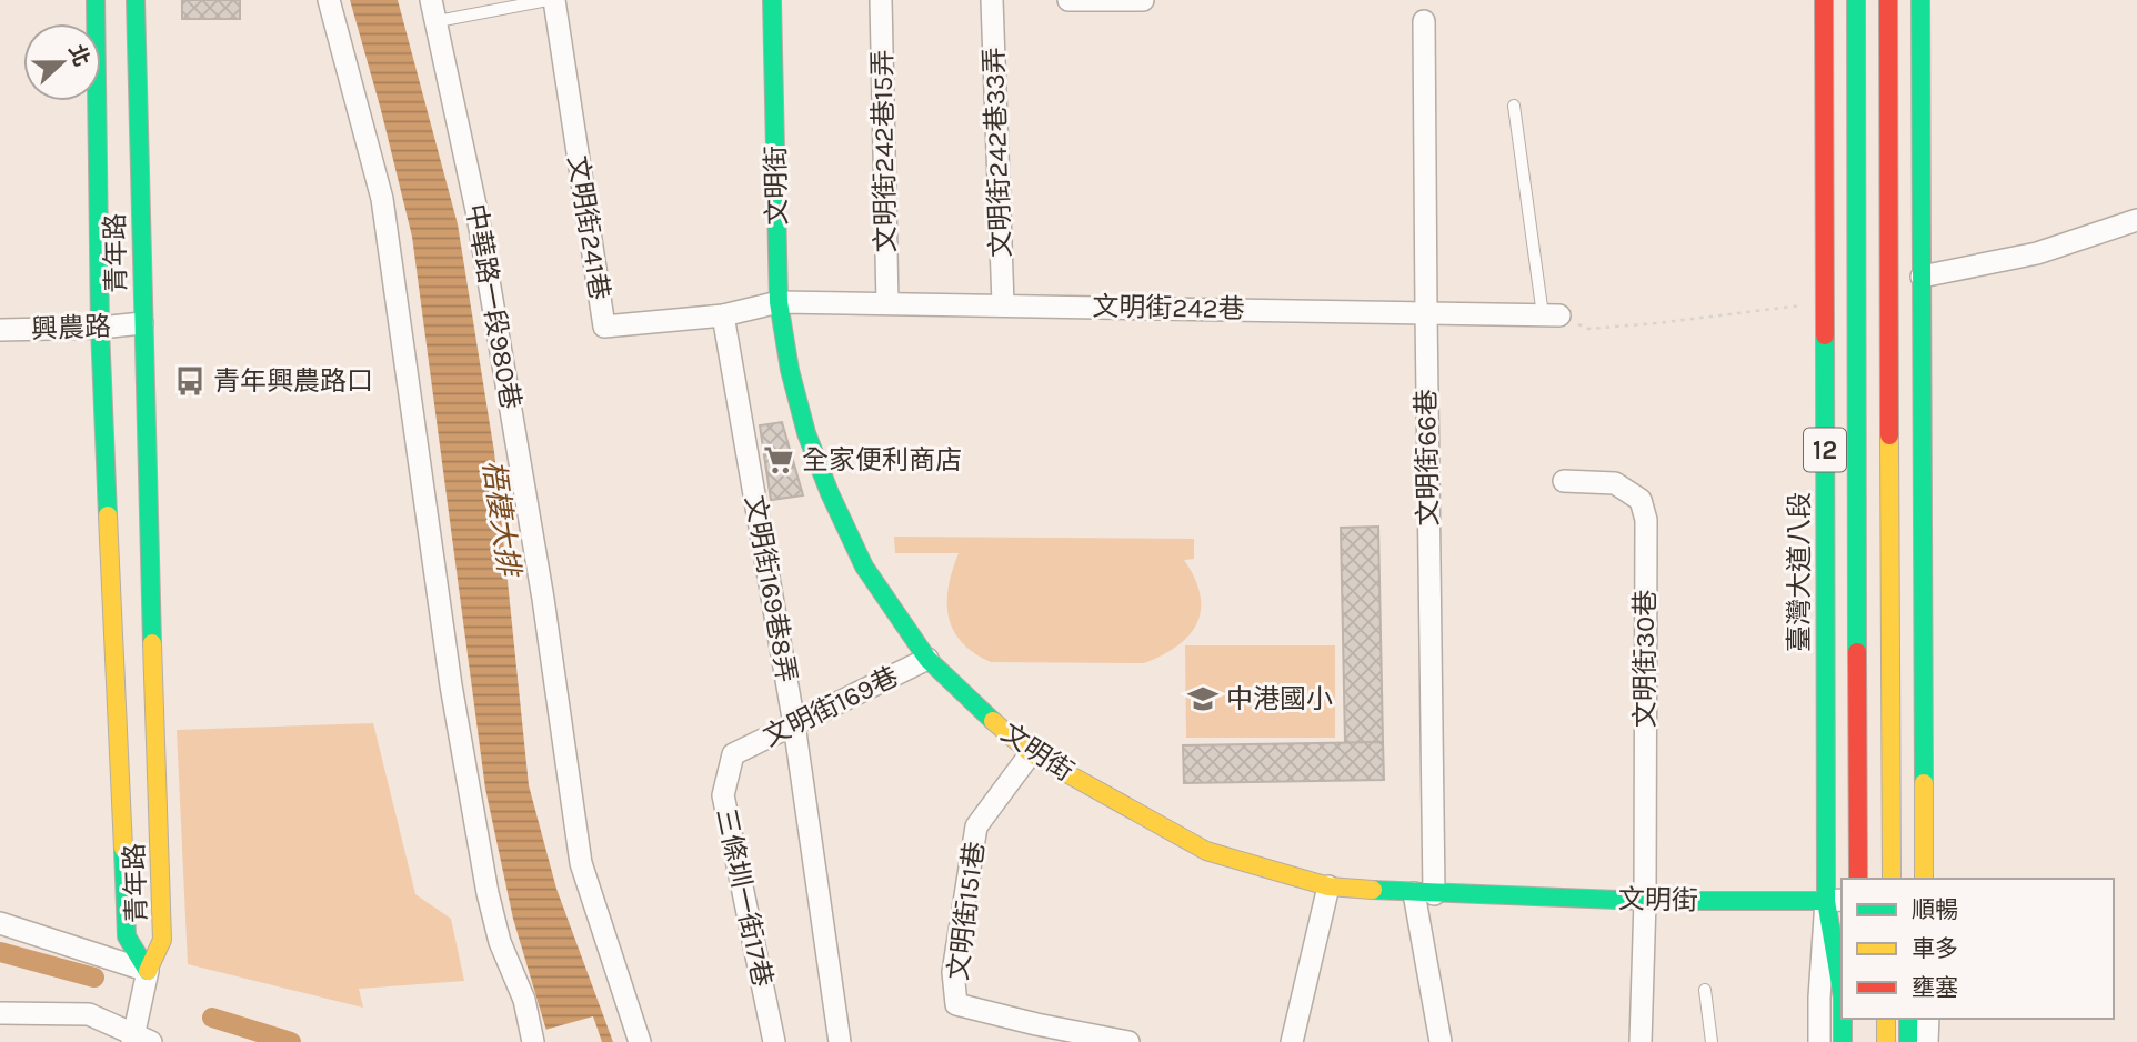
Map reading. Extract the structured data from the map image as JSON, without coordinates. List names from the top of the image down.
{
  "streets": {
    "street": [
      "文明街242巷15弄",
      "文明街242巷33弄",
      "文明街",
      "文明街241巷",
      "青年路",
      "中華路一段980巷",
      "文明街242巷",
      "興農路",
      "12",
      "文明街66巷",
      "臺灣大道八段",
      "文明街169巷8弄",
      "文明街30巷",
      "文明街169巷",
      "三條圳一街17巷",
      "文明街151巷"
    ]
  },
  "crossings": [
    ["文明街242巷15弄", "文明街242巷"],
    ["文明街242巷33弄", "文明街242巷"],
    ["文明街", "文明街241巷"],
    ["文明街", "文明街242巷"],
    ["文明街", "文明街66巷"],
    ["文明街", "臺灣大道八段"],
    ["文明街", "文明街30巷"],
    ["文明街", "文明街169巷"],
    ["文明街", "文明街151巷"],
    ["文明街241巷", "文明街242巷"],
    ["文明街241巷", "文明街169巷8弄"],
    ["青年路", "興農路"],
    ["文明街242巷", "文明街66巷"],
    ["文明街169巷8弄", "文明街169巷"],
    ["文明街169巷", "三條圳一街17巷"]
  ],
  "water": ["梧棲大排"],
  "places": {
    "bus stop": ["青年興農路口"],
    "supermarket": ["全家便利商店"],
    "school or university": ["中港國小"]
  },
  "legend": ["順暢", "車多", "壅塞"],
  "north": "right"
}
